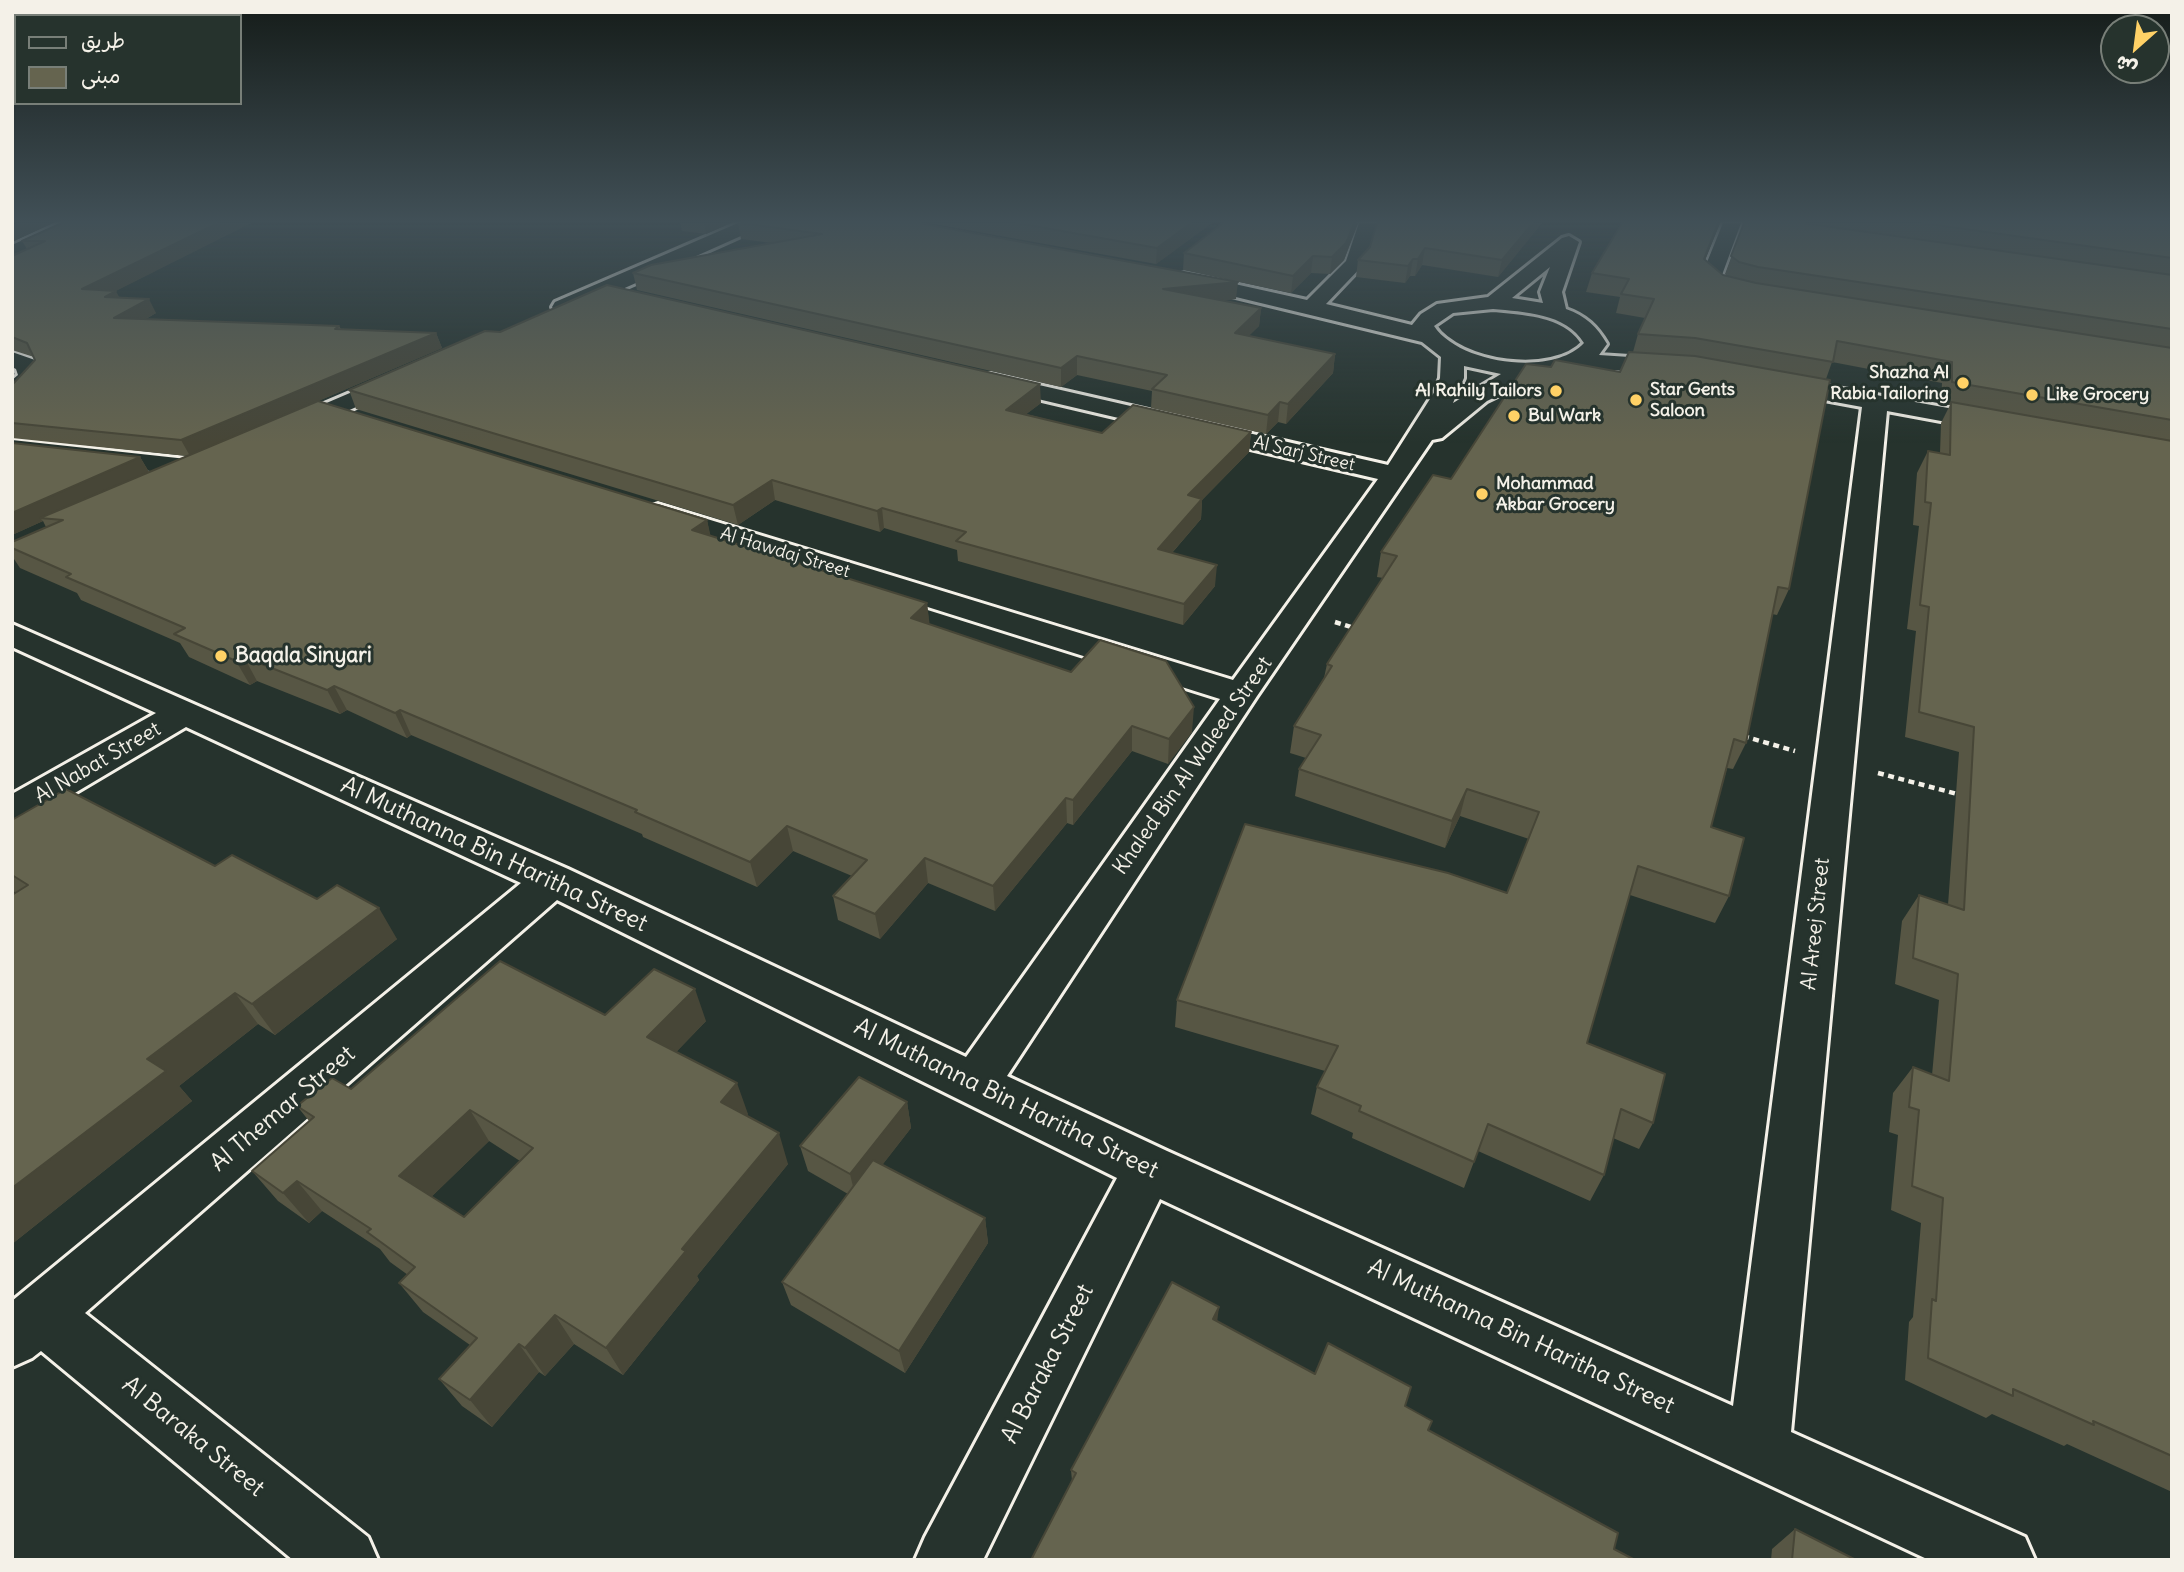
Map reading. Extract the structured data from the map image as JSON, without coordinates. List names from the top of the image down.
{
  "streets": {
    "street": [
      "Al Sarj Street",
      "Al Hawdaj Street",
      "Al Nabat Street",
      "Khaled Bin Al Waleed Street",
      "Al Muthanna Bin Haritha Street",
      "Al Areej Street",
      "Al Themar Street",
      "Al Baraka Street"
    ]
  },
  "crossings": [
    ["Al Sarj Street", "Khaled Bin Al Waleed Street"],
    ["Al Hawdaj Street", "Khaled Bin Al Waleed Street"],
    ["Al Nabat Street", "Al Muthanna Bin Haritha Street"],
    ["Khaled Bin Al Waleed Street", "Al Muthanna Bin Haritha Street"],
    ["Al Muthanna Bin Haritha Street", "Al Areej Street"],
    ["Al Muthanna Bin Haritha Street", "Al Themar Street"],
    ["Al Muthanna Bin Haritha Street", "Al Baraka Street"],
    ["Al Themar Street", "Al Baraka Street"]
  ],
  "places": [
    "Shazha Al Rabia Tailoring",
    "Al Rahily Tailors",
    "Like Grocery",
    "Star Gents Saloon",
    "Bul Wark",
    "Mohammad Akbar Grocery",
    "Baqala Sinyari"
  ],
  "legend": ["طريق", "مبنى"],
  "north": "bottom left"
}
